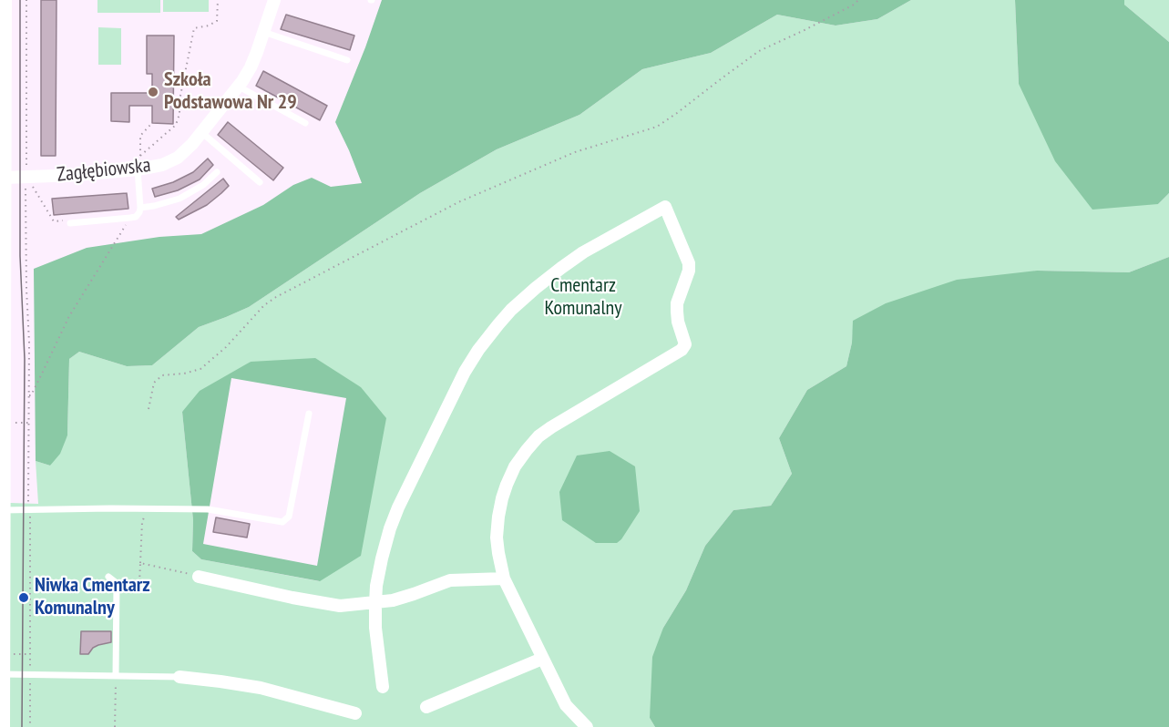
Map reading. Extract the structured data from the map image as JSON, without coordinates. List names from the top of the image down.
{
  "streets": {
    "street": ["Zagłębiowska"]
  },
  "parks": ["Cmentarz Komunalny"],
  "places": ["Szkoła Podstawowa Nr 29", "Niwka Cmentarz Komunalny"]
}
